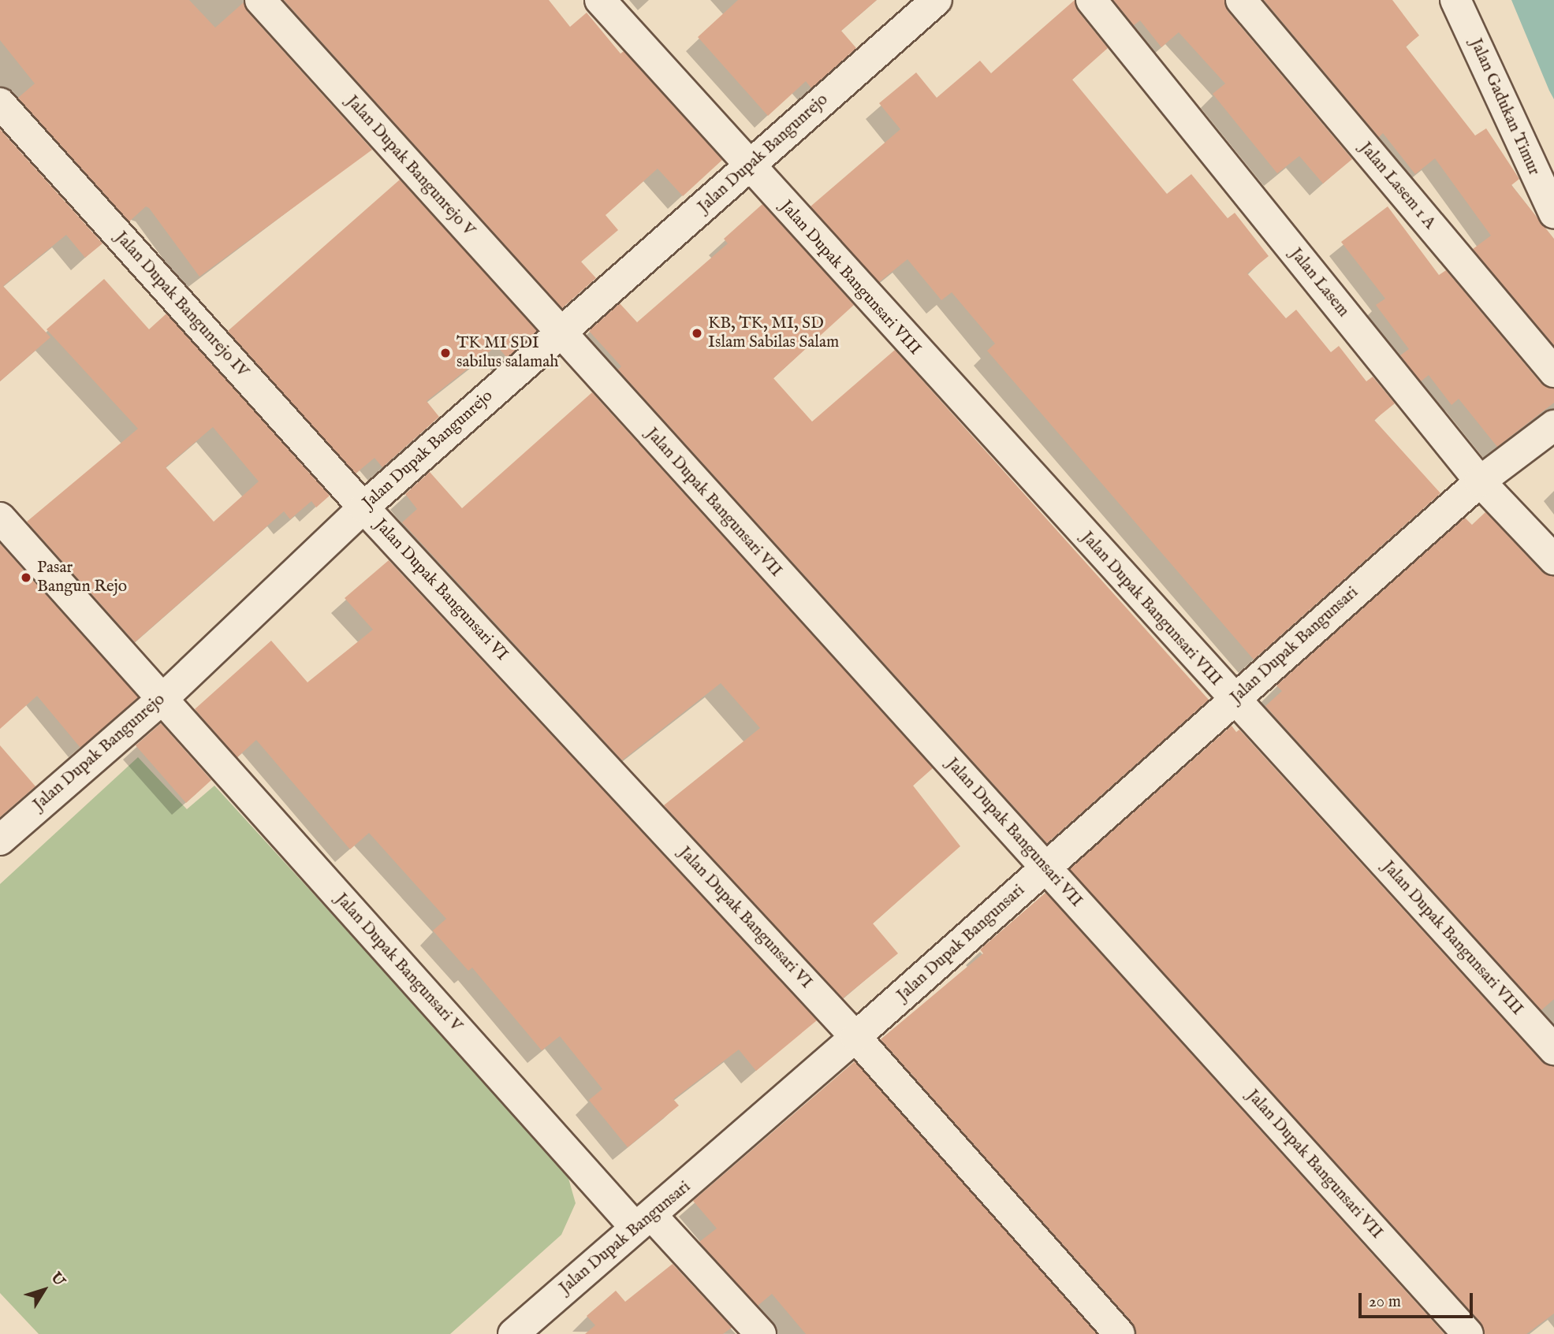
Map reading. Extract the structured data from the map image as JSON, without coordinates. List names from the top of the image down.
{
  "streets": {
    "street": [
      "Jalan Gadukan Timur",
      "Jalan Dupak Bangunrejo",
      "Jalan Dupak Bangunrejo V",
      "Jalan Lasem 1 A",
      "Jalan Dupak Bangunsari VIII",
      "Jalan Lasem",
      "Jalan Dupak Bangunrejo IV",
      "Jalan Dupak Bangunsari VII",
      "Jalan Dupak Bangunsari VI",
      "Jalan Dupak Bangunsari",
      "Jalan Dupak Bangunsari V"
    ]
  },
  "crossings": [
    ["Jalan Dupak Bangunrejo", "Jalan Dupak Bangunrejo V"],
    ["Jalan Dupak Bangunrejo", "Jalan Dupak Bangunsari VIII"],
    ["Jalan Dupak Bangunrejo", "Jalan Dupak Bangunrejo IV"],
    ["Jalan Dupak Bangunrejo", "Jalan Dupak Bangunsari VII"],
    ["Jalan Dupak Bangunrejo", "Jalan Dupak Bangunsari VI"],
    ["Jalan Dupak Bangunrejo", "Jalan Dupak Bangunsari V"],
    ["Jalan Dupak Bangunrejo V", "Jalan Dupak Bangunsari VII"],
    ["Jalan Dupak Bangunsari VIII", "Jalan Dupak Bangunsari"],
    ["Jalan Lasem", "Jalan Dupak Bangunsari"],
    ["Jalan Dupak Bangunrejo IV", "Jalan Dupak Bangunsari VI"],
    ["Jalan Dupak Bangunsari VII", "Jalan Dupak Bangunsari"],
    ["Jalan Dupak Bangunsari VI", "Jalan Dupak Bangunsari"],
    ["Jalan Dupak Bangunsari", "Jalan Dupak Bangunsari V"]
  ],
  "places": ["KB, TK, MI, SD Islam Sabilas Salam", "TK MI SDI sabilus salamah", "Pasar Bangun Rejo"],
  "scale_bar": "20 m",
  "north": "top right"
}
